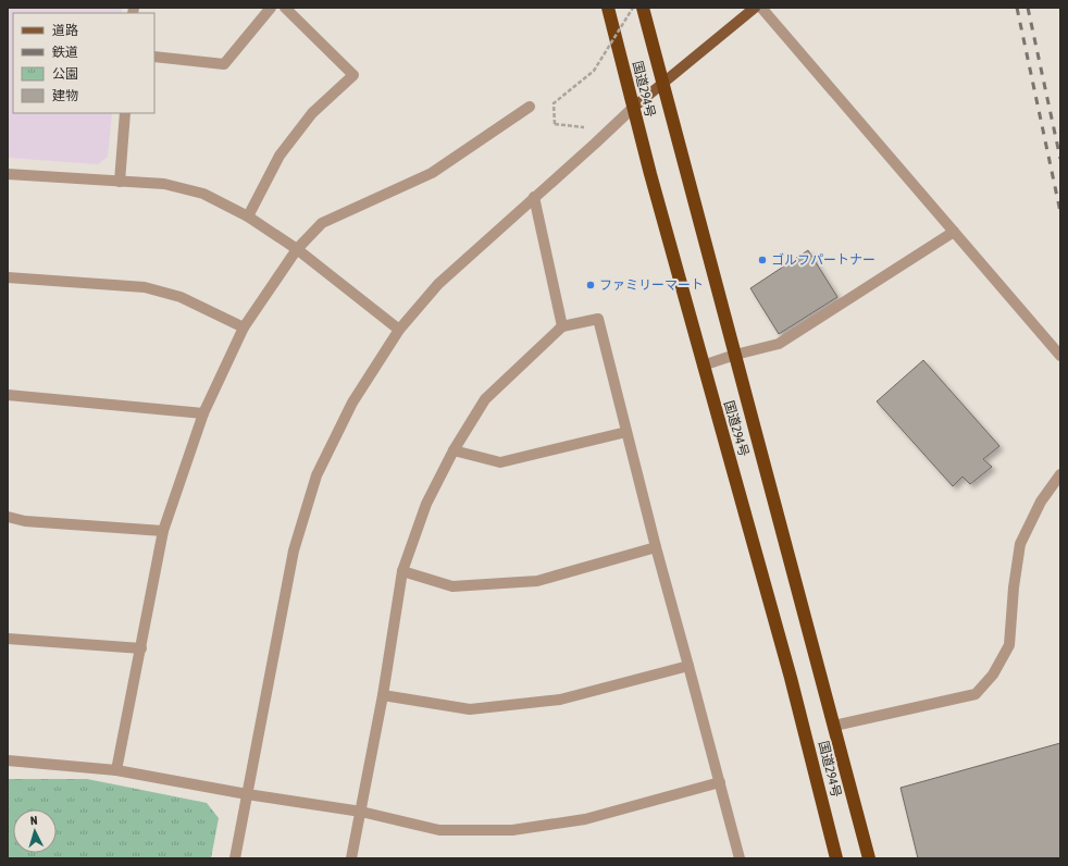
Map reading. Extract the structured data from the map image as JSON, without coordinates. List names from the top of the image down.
{
  "streets": {
    "highway": ["国道294号"]
  },
  "places": ["ゴルフパートナー", "ファミリーマート"],
  "legend": [
    "道路",
    "鉄道",
    "公園",
    "建物"
  ],
  "north": "top"
}
